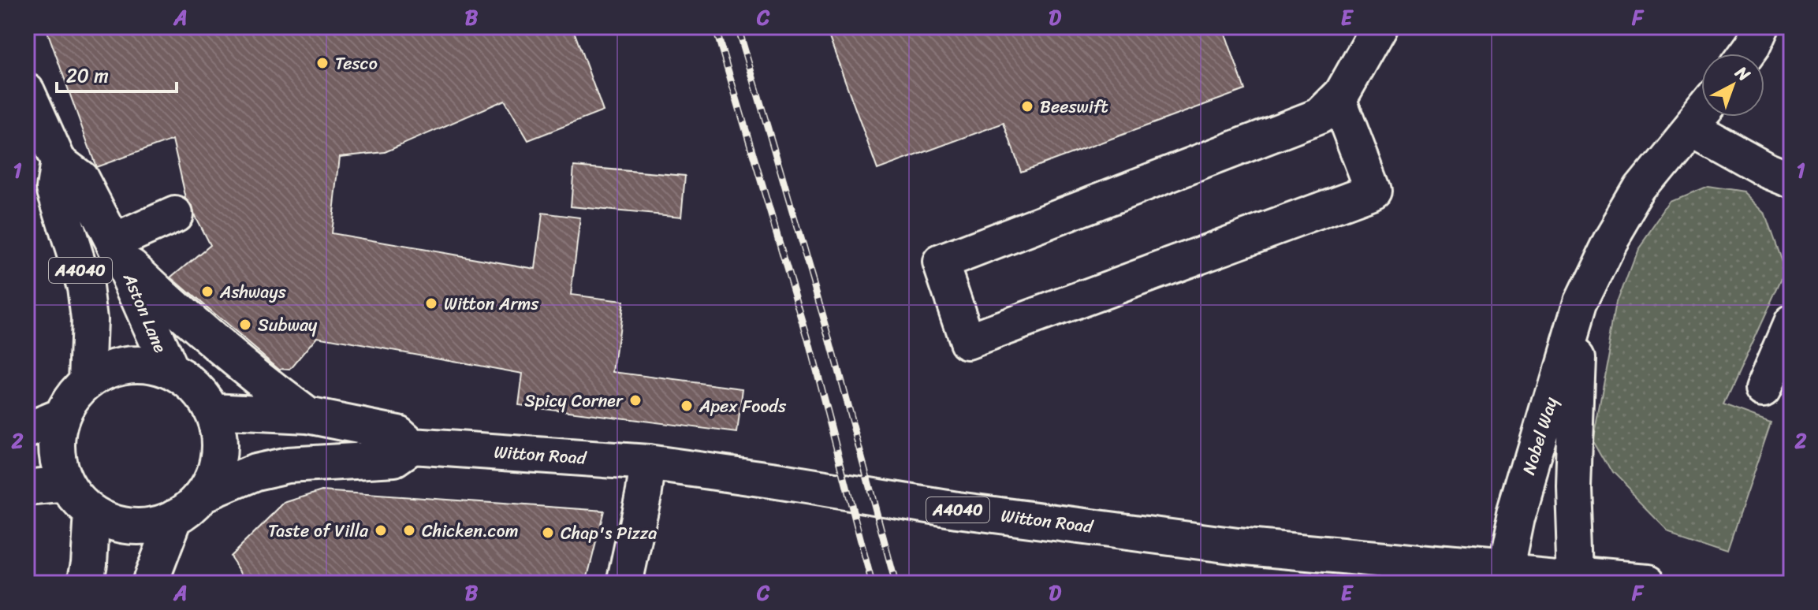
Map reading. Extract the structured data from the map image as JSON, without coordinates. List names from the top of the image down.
{
  "streets": {
    "main road": [
      "A4040",
      "Aston Lane",
      "Nobel Way",
      "Witton Road"
    ]
  },
  "crossings": [
    ["Aston Lane", "Witton Road"],
    ["Nobel Way", "Witton Road"]
  ],
  "places": [
    "Tesco",
    "Beeswift",
    "Ashways",
    "Witton Arms",
    "Subway",
    "Spicy Corner",
    "Apex Foods",
    "Taste of Villa",
    "Chicken.com",
    "Chap's Pizza"
  ],
  "scale_bar": "20 m",
  "north": "top right",
  "grid": {
    "columns": [
      "A",
      "B",
      "C",
      "D",
      "E",
      "F"
    ],
    "rows": ["1", "2"]
  }
}
